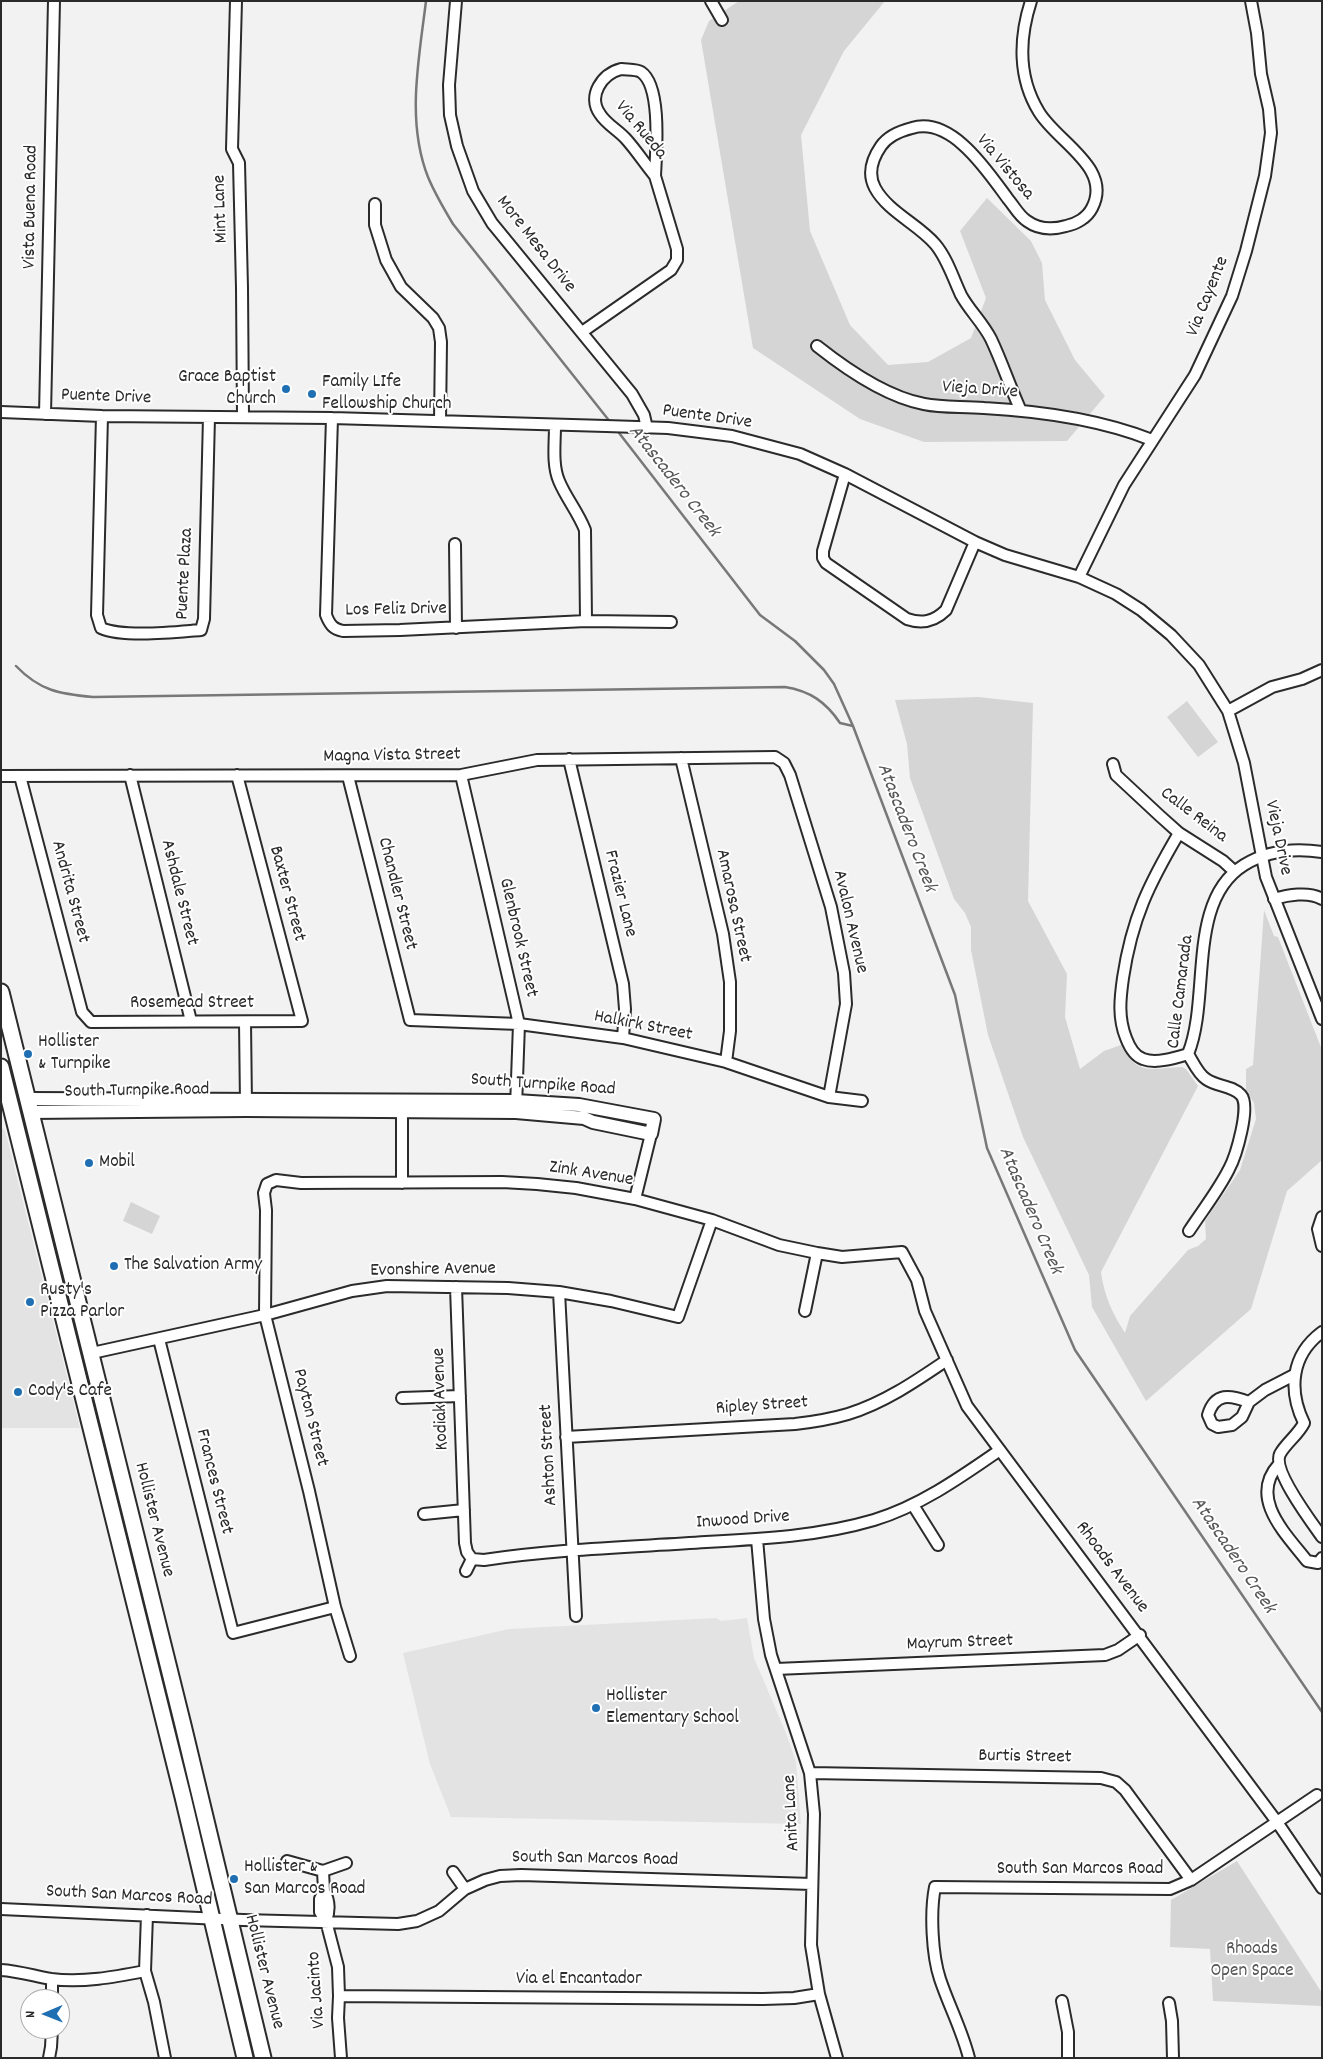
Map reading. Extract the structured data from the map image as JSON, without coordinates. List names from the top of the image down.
{
  "streets": {
    "main road": ["South Turnpike Road", "Hollister Avenue"],
    "street": [
      "Via Rueda",
      "Via Vistosa",
      "Vista Buena Road",
      "Mint Lane",
      "More Mesa Drive",
      "Via Cayente",
      "Vieja Drive",
      "Puente Drive",
      "Puente Plaza",
      "Los Feliz Drive",
      "Magna Vista Street",
      "Calle Reina",
      "Andrita Street",
      "Ashdale Street",
      "Baxter Street",
      "Chandler Street",
      "Frazier Lane",
      "Amarosa Street",
      "Avalon Avenue",
      "Glenbrook Street",
      "Calle Camarada",
      "Rosemead Street",
      "Halkirk Street",
      "Zink Avenue",
      "Evonshire Avenue",
      "Kodiak Avenue",
      "Ripley Street",
      "Payton Street",
      "Ashton Street",
      "Frances Street",
      "Inwood Drive",
      "Rhoads Avenue",
      "Mayrum Street",
      "Burtis Street",
      "Anita Lane",
      "South San Marcos Road",
      "Via el Encantador",
      "Via Jacinto"
    ]
  },
  "crossings": [
    ["Via Rueda", "More Mesa Drive"],
    ["Via Vistosa", "Vieja Drive"],
    ["Vista Buena Road", "Puente Drive"],
    ["Mint Lane", "Puente Drive"],
    ["More Mesa Drive", "Puente Drive"],
    ["Via Cayente", "Vieja Drive"],
    ["Via Cayente", "Puente Drive"],
    ["Vieja Drive", "Puente Drive"],
    ["Vieja Drive", "Calle Reina"],
    ["Puente Drive", "Puente Plaza"],
    ["Puente Drive", "Los Feliz Drive"],
    ["Magna Vista Street", "Andrita Street"],
    ["Magna Vista Street", "Ashdale Street"],
    ["Magna Vista Street", "Baxter Street"],
    ["Magna Vista Street", "Chandler Street"],
    ["Magna Vista Street", "Frazier Lane"],
    ["Magna Vista Street", "Amarosa Street"],
    ["Magna Vista Street", "Avalon Avenue"],
    ["Magna Vista Street", "Glenbrook Street"],
    ["Calle Reina", "Calle Camarada"],
    ["Andrita Street", "Rosemead Street"],
    ["Ashdale Street", "Rosemead Street"],
    ["Baxter Street", "Rosemead Street"],
    ["Chandler Street", "Halkirk Street"],
    ["Frazier Lane", "Halkirk Street"],
    ["Amarosa Street", "Halkirk Street"],
    ["Avalon Avenue", "Halkirk Street"],
    ["Glenbrook Street", "Halkirk Street"],
    ["Glenbrook Street", "South Turnpike Road"],
    ["South Turnpike Road", "Hollister Avenue"],
    ["Zink Avenue", "Evonshire Avenue"],
    ["Zink Avenue", "Payton Street"],
    ["Zink Avenue", "Rhoads Avenue"],
    ["Evonshire Avenue", "Kodiak Avenue"],
    ["Evonshire Avenue", "Payton Street"],
    ["Evonshire Avenue", "Ashton Street"],
    ["Evonshire Avenue", "Frances Street"],
    ["Evonshire Avenue", "Hollister Avenue"],
    ["Kodiak Avenue", "Inwood Drive"],
    ["Ripley Street", "Ashton Street"],
    ["Ripley Street", "Rhoads Avenue"],
    ["Payton Street", "Frances Street"],
    ["Ashton Street", "Inwood Drive"],
    ["Hollister Avenue", "South San Marcos Road"],
    ["Inwood Drive", "Rhoads Avenue"],
    ["Inwood Drive", "Anita Lane"],
    ["Rhoads Avenue", "Mayrum Street"],
    ["Rhoads Avenue", "South San Marcos Road"],
    ["Mayrum Street", "Anita Lane"],
    ["Burtis Street", "Anita Lane"],
    ["Burtis Street", "South San Marcos Road"],
    ["Anita Lane", "South San Marcos Road"],
    ["Anita Lane", "Via el Encantador"],
    ["South San Marcos Road", "Via Jacinto"],
    ["Via el Encantador", "Via Jacinto"]
  ],
  "water": ["Atascadero Creek"],
  "parks": ["Rhoads Open Space"],
  "places": [
    "Grace Baptist Church",
    "Family LIfe Fellowship Church",
    "Hollister & Turnpike",
    "Mobil",
    "The Salvation Army",
    "Rusty's Pizza Parlor",
    "Cody's Cafe",
    "Hollister Elementary School",
    "Hollister & San Marcos Road"
  ],
  "north": "left"
}
